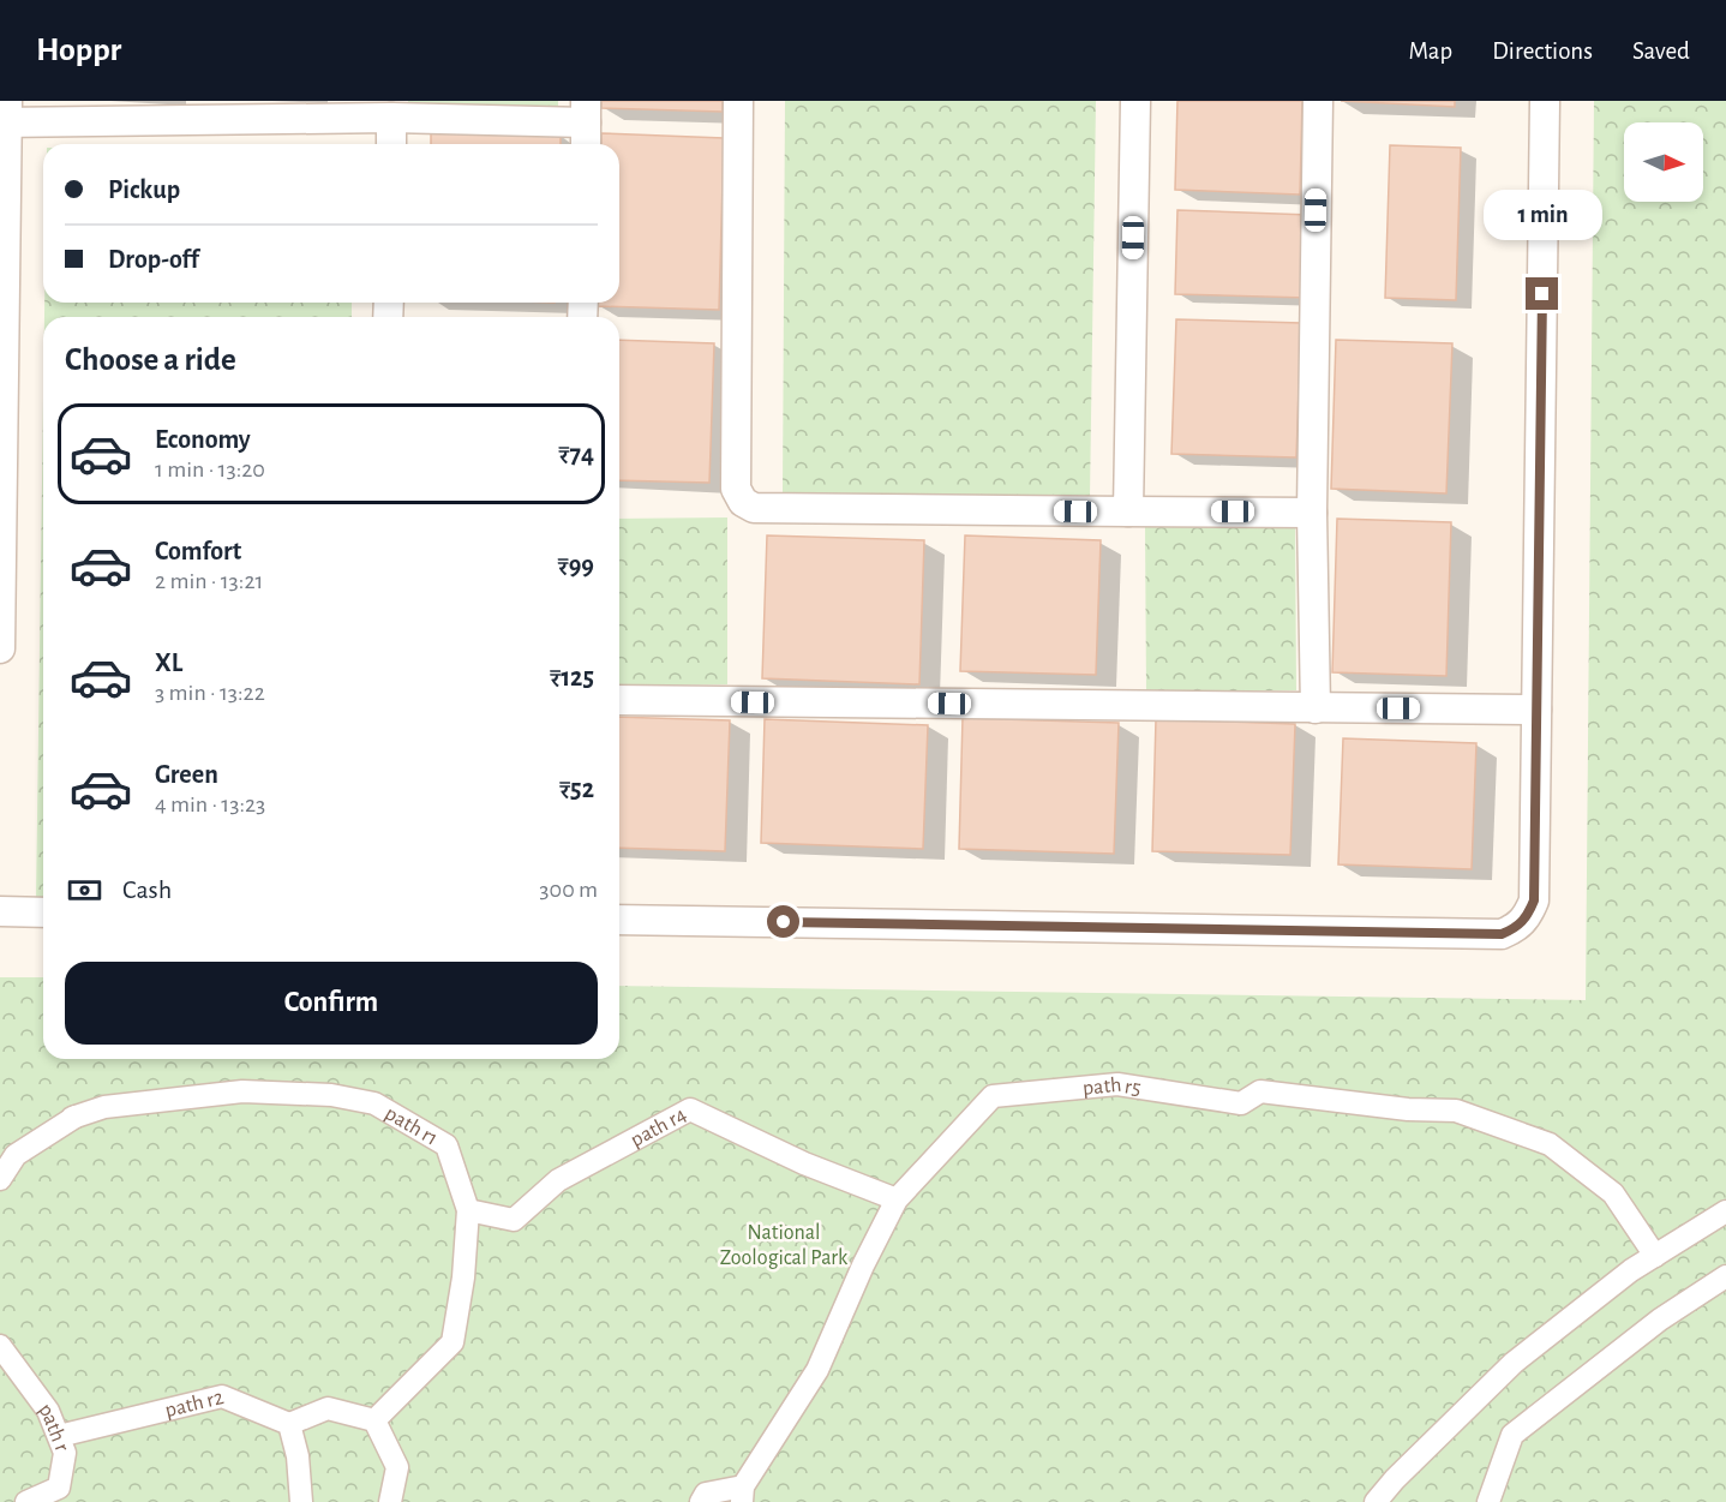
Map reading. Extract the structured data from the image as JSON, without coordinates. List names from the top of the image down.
{
  "streets": {
    "street": [
      "path r5",
      "path r1",
      "path r4",
      "path r2",
      "path r"
    ]
  },
  "crossings": [
    ["path r5", "path r4"],
    ["path r1", "path r4"],
    ["path r2", "path r"]
  ],
  "parks": ["National Zoological Park"],
  "north": "right",
  "page": {
    "header": "Hoppr",
    "nav": ["Map", "Directions", "Saved"],
    "banner": ["Pickup", "Drop-off"],
    "bubble": "1 min",
    "heading": "Choose a ride",
    "list": [
      {
        "name": "Economy",
        "note": "1 min · 13:20",
        "value": "₹74"
      },
      {
        "name": "Comfort",
        "note": "2 min · 13:21",
        "value": "₹99"
      },
      {
        "name": "XL",
        "note": "3 min · 13:22",
        "value": "₹125"
      },
      {
        "name": "Green",
        "note": "4 min · 13:23",
        "value": "₹52"
      }
    ],
    "pay": ["Cash", "300 m"],
    "buttons": "Confirm"
  }
}
